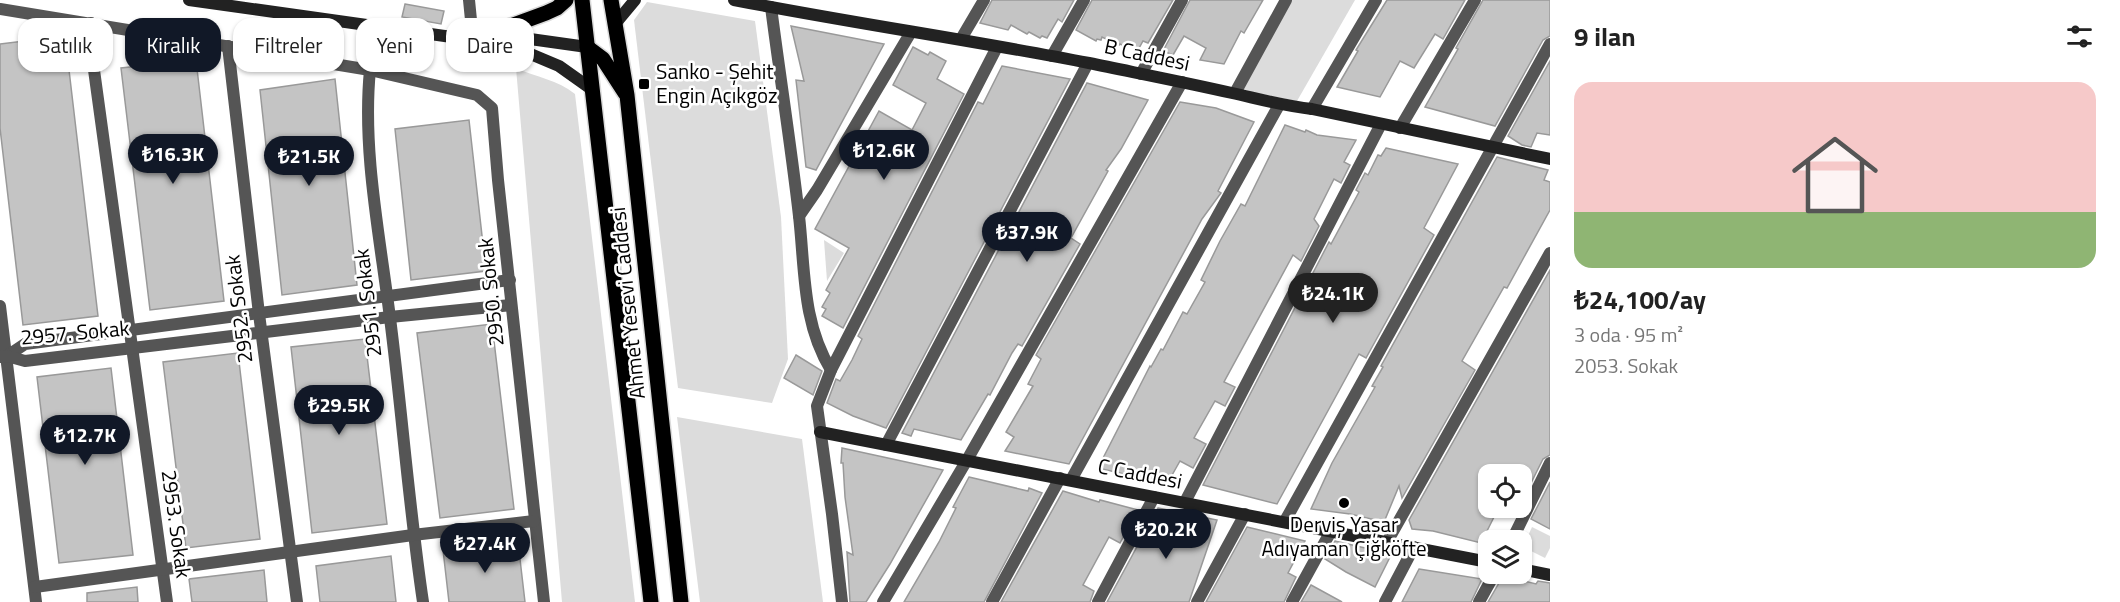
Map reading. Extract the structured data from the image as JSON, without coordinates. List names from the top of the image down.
{
  "streets": {
    "main road": ["Ahmet Yesevi Caddesi"],
    "street": [
      "B Caddesi",
      "2950. Sokak",
      "2951. Sokak",
      "2952. Sokak",
      "2957. Sokak",
      "C Caddesi",
      "2953. Sokak"
    ]
  },
  "crossings": [
    ["2950. Sokak", "2952. Sokak"],
    ["2950. Sokak", "2957. Sokak"],
    ["2951. Sokak", "2957. Sokak"],
    ["2952. Sokak", "2957. Sokak"],
    ["2957. Sokak", "2953. Sokak"]
  ],
  "places": {
    "transit": ["Sanko - Şehit Engin Açıkgöz"],
    "other": ["Derviş Yaşar Adıyaman Çiğköfte"]
  },
  "page": {
    "heading": "9 ilan",
    "chip": [
      "Satılık",
      "Kiralık",
      "Filtreler",
      "Yeni",
      "Daire"
    ],
    "list": [
      {
        "name": "₺24,100/ay",
        "note": "3 oda · 95 m² · 2053. Sokak"
      }
    ],
    "price": [
      "₺12.6K",
      "₺16.3K",
      "₺21.5K",
      "₺37.9K",
      "₺24.1K",
      "₺29.5K",
      "₺12.7K",
      "₺20.2K",
      "₺27.4K"
    ]
  }
}
